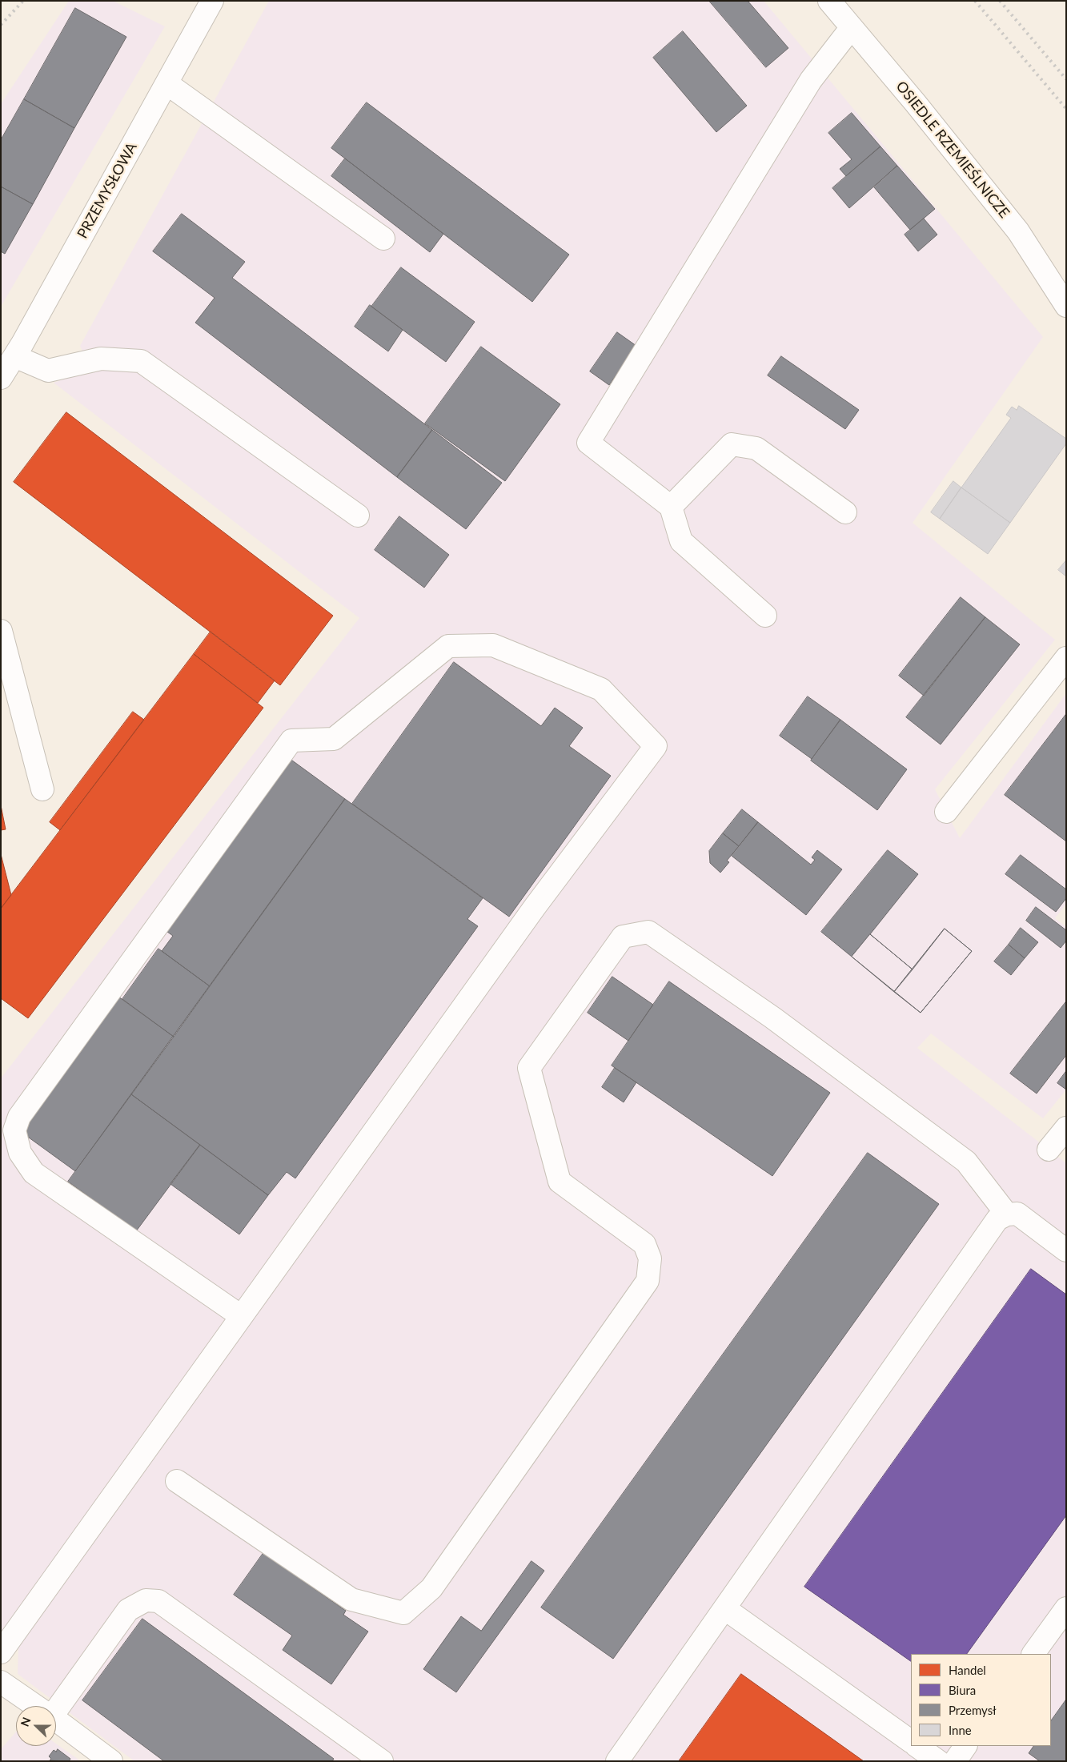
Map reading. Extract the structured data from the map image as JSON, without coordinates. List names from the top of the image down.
{
  "streets": {
    "street": ["OSIEDLE RZEMIEŚLNICZE", "PRZEMYSŁOWA"]
  },
  "legend": [
    "Handel",
    "Biura",
    "Przemysł",
    "Inne"
  ],
  "north": "left"
}
